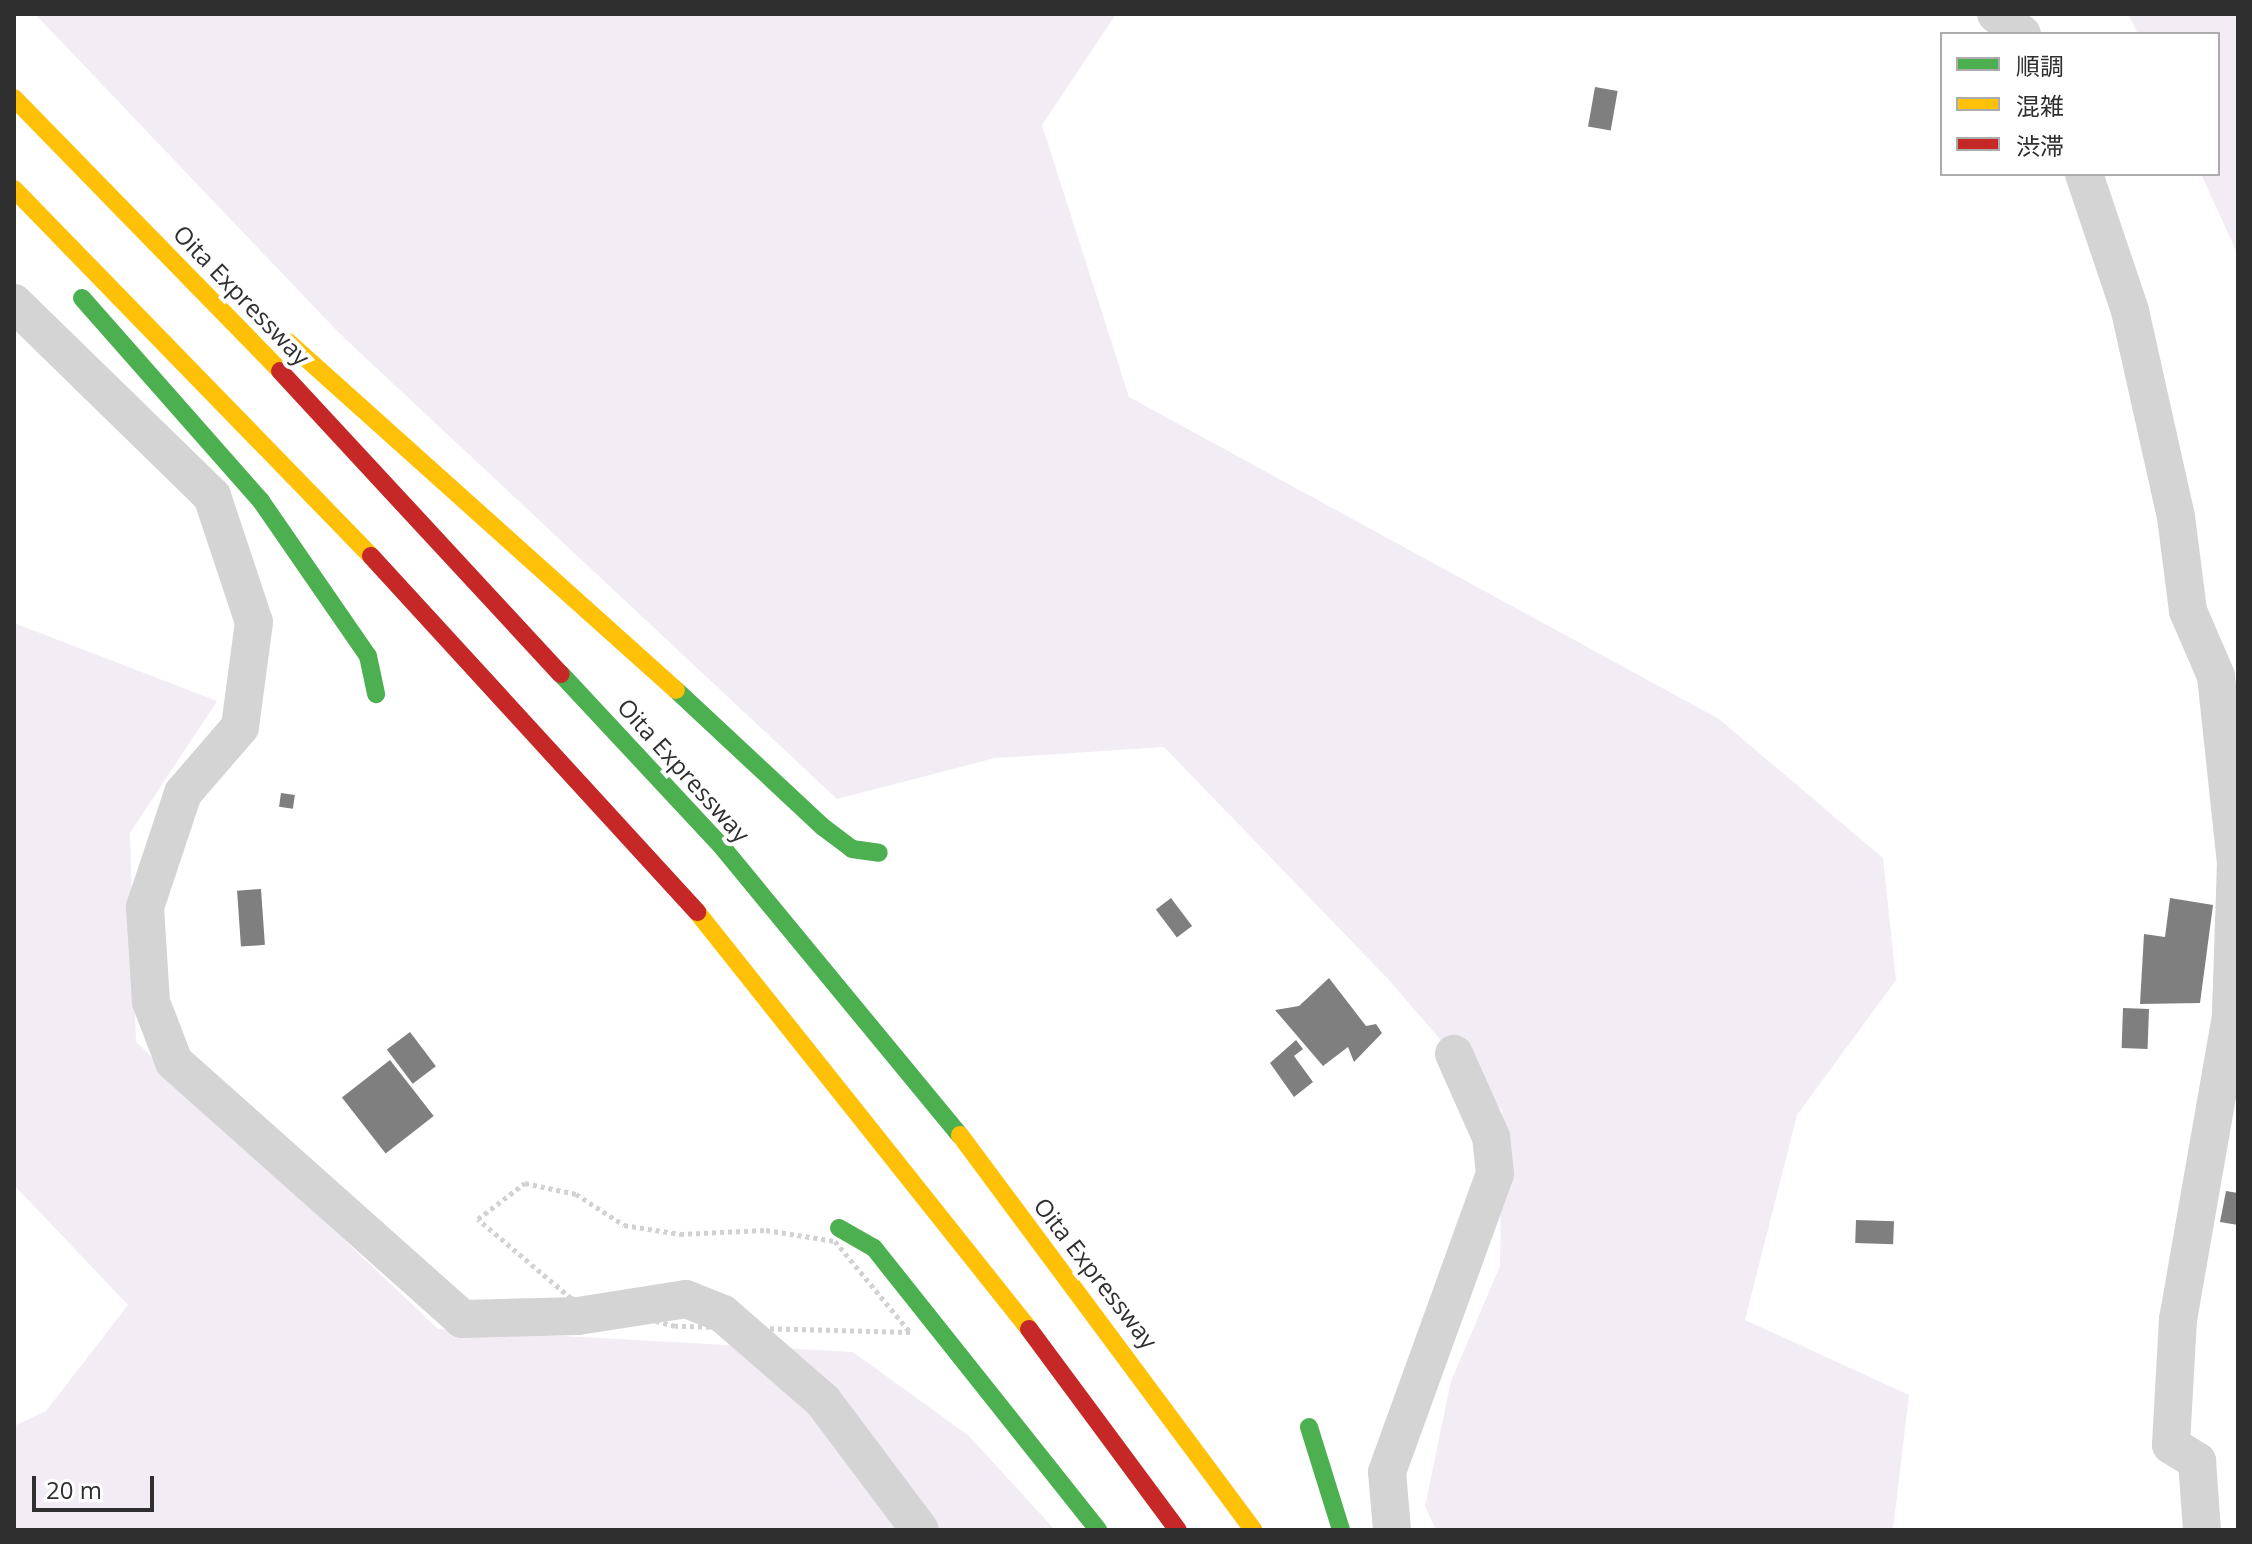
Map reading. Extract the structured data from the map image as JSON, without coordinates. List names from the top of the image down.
{
  "streets": {
    "highway": ["Oita Expressway"]
  },
  "legend": ["順調", "混雑", "渋滞"],
  "scale_bar": "20 m"
}
